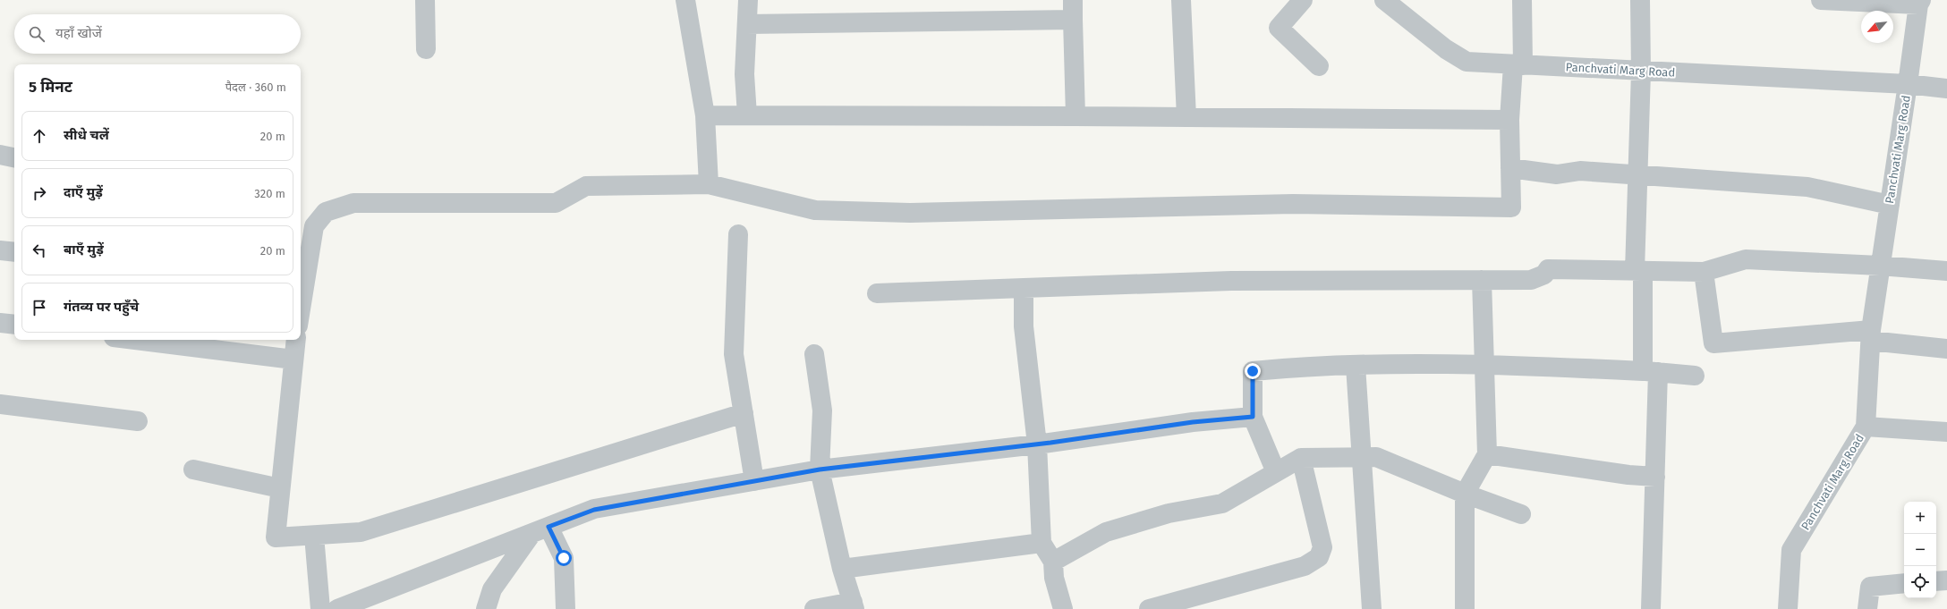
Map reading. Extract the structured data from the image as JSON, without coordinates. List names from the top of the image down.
{
  "streets": {
    "street": ["Panchvati Marg Road"]
  },
  "north": "bottom left",
  "page": {
    "search": "यहाँ खोजें",
    "heading": ["5 मिनट", "पैदल · 360 m"],
    "list": [
      ["सीधे चलें", "20 m"],
      ["दाएँ मुड़ें", "320 m"],
      ["बाएँ मुड़ें", "20 m"],
      "गंतव्य पर पहुँचे"
    ],
    "map_buttons": ["+", "−"]
  }
}
